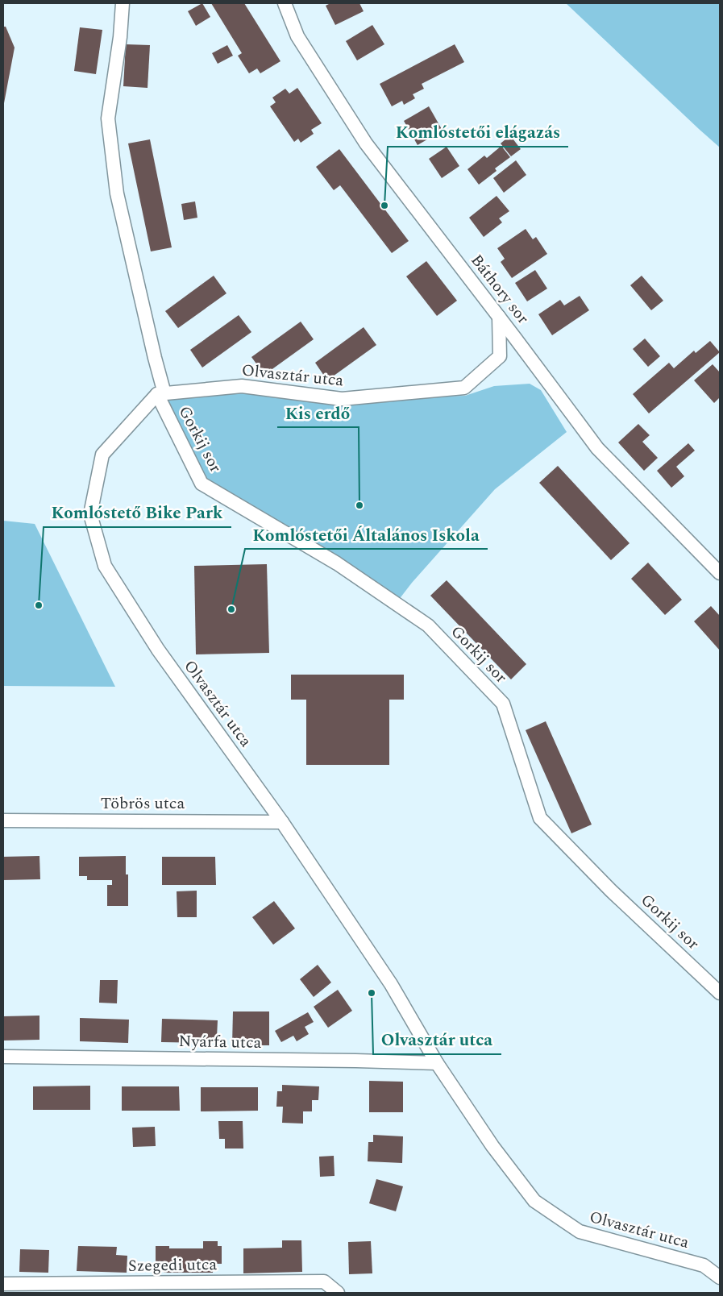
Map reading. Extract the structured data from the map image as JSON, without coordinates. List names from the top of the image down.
{
  "streets": {
    "street": [
      "Báthory sor",
      "Olvasztár utca",
      "Gorkij sor",
      "Töbrös utca",
      "Nyárfa utca",
      "Szegedi utca"
    ]
  },
  "crossings": [
    ["Báthory sor", "Olvasztár utca"],
    ["Olvasztár utca", "Gorkij sor"],
    ["Olvasztár utca", "Töbrös utca"],
    ["Olvasztár utca", "Nyárfa utca"]
  ],
  "places": [
    "Komlóstetői elágazás",
    "Kis erdő",
    "Komlóstető Bike Park",
    "Komlóstetői Általános Iskola",
    "Olvasztár utca"
  ]
}
